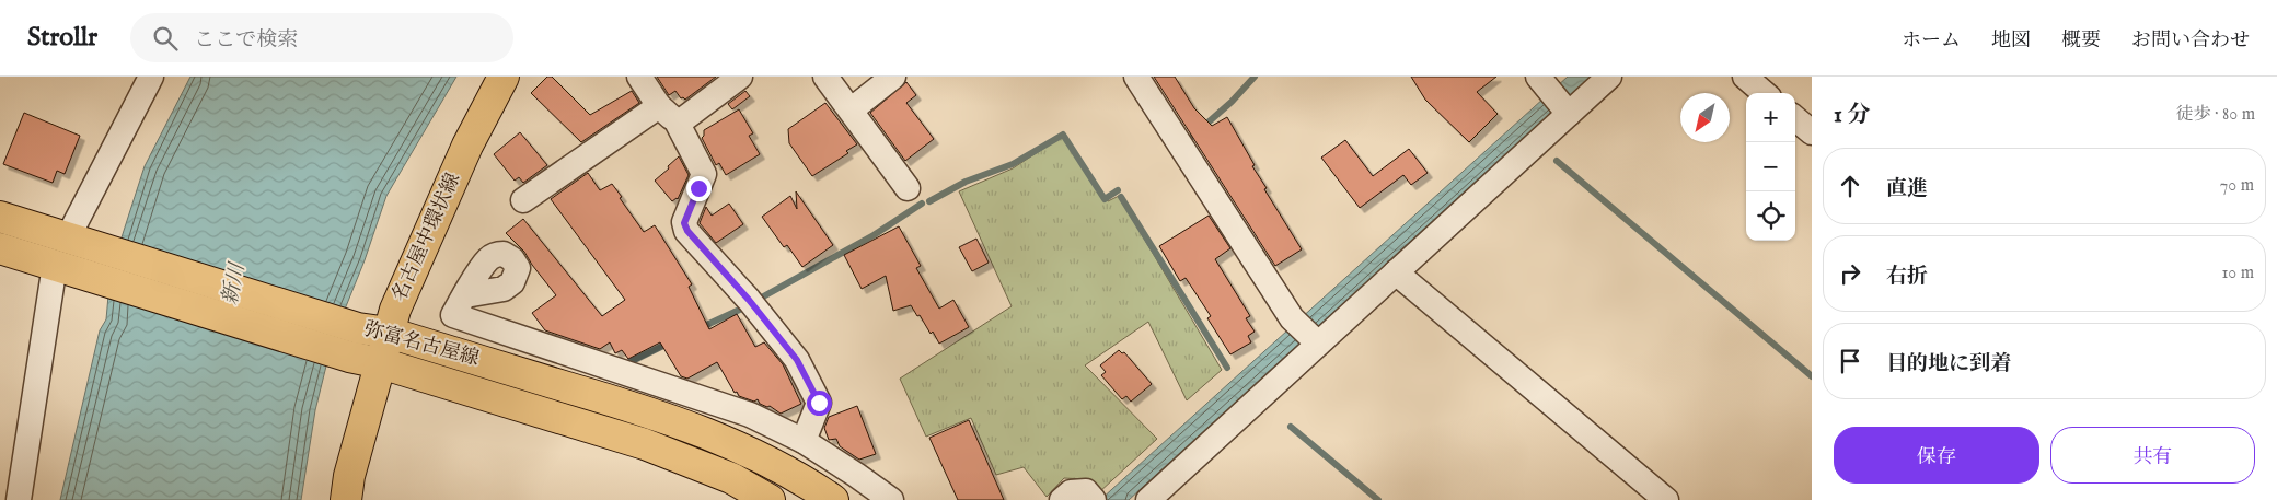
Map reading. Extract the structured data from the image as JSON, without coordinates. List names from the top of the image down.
{
  "streets": {
    "main road": ["名古屋中環状線", "弥富名古屋線"]
  },
  "crossings": [
    ["名古屋中環状線", "弥富名古屋線"]
  ],
  "water": ["新川"],
  "north": "bottom left",
  "page": {
    "header": "Strollr",
    "search": "ここで検索",
    "nav": [
      "ホーム",
      "地図",
      "概要",
      "お問い合わせ"
    ],
    "heading": ["1 分", "徒歩 · 80 m"],
    "map_buttons": ["+", "−"],
    "list": [
      ["直進", "70 m"],
      ["右折", "10 m"],
      "目的地に到着"
    ],
    "buttons": ["保存", "共有"]
  }
}
